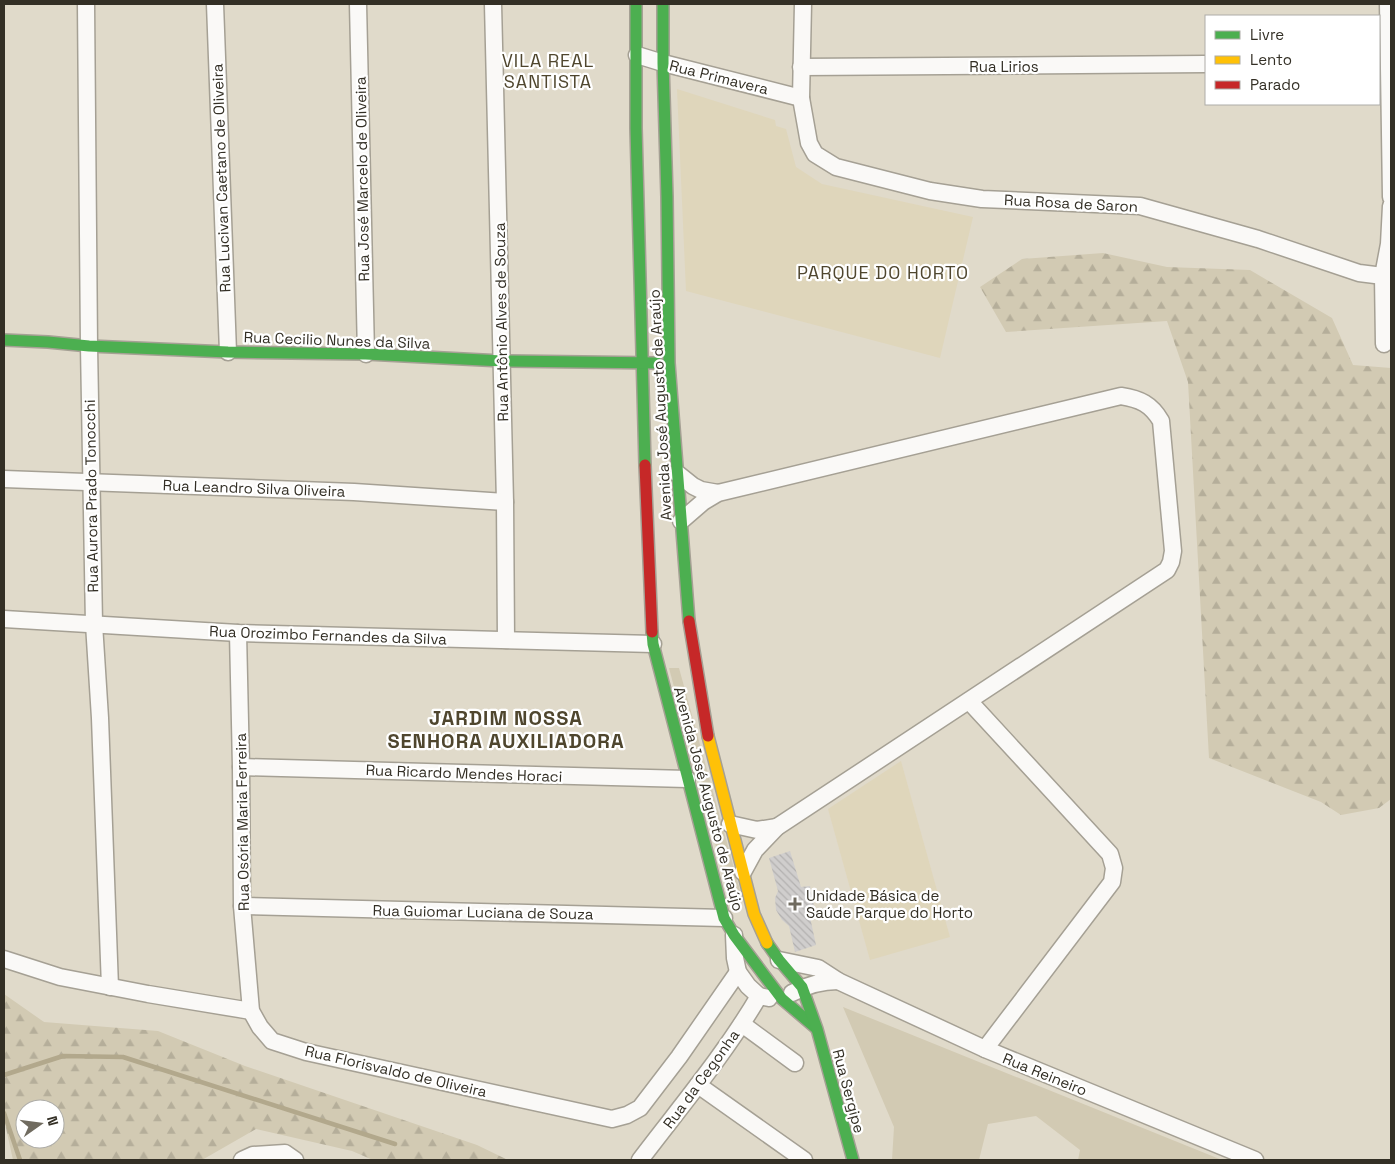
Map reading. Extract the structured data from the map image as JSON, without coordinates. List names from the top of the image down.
{
  "streets": {
    "street": [
      "Rua Lirios",
      "Rua Primavera",
      "Rua Lucivan Caetano de Oliveira",
      "Rua José Marcelo de Oliveira",
      "Rua Rosa de Saron",
      "Rua Antônio Alves de Souza",
      "Rua Cecilio Nunes da Silva",
      "Avenida José Augusto de Araújo",
      "Rua Leandro Silva Oliveira",
      "Rua Aurora Prado Tonocchi",
      "Rua Orozimbo Fernandes da Silva",
      "Rua Ricardo Mendes Horaci",
      "Rua Osória Maria Ferreira",
      "Rua Guiomar Luciana de Souza",
      "Rua Florisvaldo de Oliveira",
      "Rua Reineiro",
      "Rua da Cegonha",
      "Rua Sergipe"
    ]
  },
  "crossings": [
    ["Rua Primavera", "Rua Rosa de Saron"],
    ["Rua Primavera", "Avenida José Augusto de Araújo"],
    ["Rua Lucivan Caetano de Oliveira", "Rua Cecilio Nunes da Silva"],
    ["Rua José Marcelo de Oliveira", "Rua Cecilio Nunes da Silva"],
    ["Rua Antônio Alves de Souza", "Rua Cecilio Nunes da Silva"],
    ["Rua Antônio Alves de Souza", "Rua Leandro Silva Oliveira"],
    ["Rua Antônio Alves de Souza", "Rua Orozimbo Fernandes da Silva"],
    ["Rua Cecilio Nunes da Silva", "Avenida José Augusto de Araújo"],
    ["Rua Cecilio Nunes da Silva", "Rua Aurora Prado Tonocchi"],
    ["Avenida José Augusto de Araújo", "Rua Orozimbo Fernandes da Silva"],
    ["Avenida José Augusto de Araújo", "Rua Ricardo Mendes Horaci"],
    ["Avenida José Augusto de Araújo", "Rua Guiomar Luciana de Souza"],
    ["Avenida José Augusto de Araújo", "Rua Reineiro"],
    ["Avenida José Augusto de Araújo", "Rua Sergipe"],
    ["Rua Leandro Silva Oliveira", "Rua Aurora Prado Tonocchi"],
    ["Rua Aurora Prado Tonocchi", "Rua Orozimbo Fernandes da Silva"],
    ["Rua Orozimbo Fernandes da Silva", "Rua Osória Maria Ferreira"],
    ["Rua Ricardo Mendes Horaci", "Rua Osória Maria Ferreira"],
    ["Rua Osória Maria Ferreira", "Rua Guiomar Luciana de Souza"],
    ["Rua Osória Maria Ferreira", "Rua Florisvaldo de Oliveira"]
  ],
  "districts": ["VILA REAL SANTISTA", "PARQUE DO HORTO", "JARDIM NOSSA SENHORA AUXILIADORA"],
  "places": {
    "health": ["Unidade Básica de Saúde Parque do Horto"]
  },
  "legend": ["Livre", "Lento", "Parado"],
  "north": "right"
}
